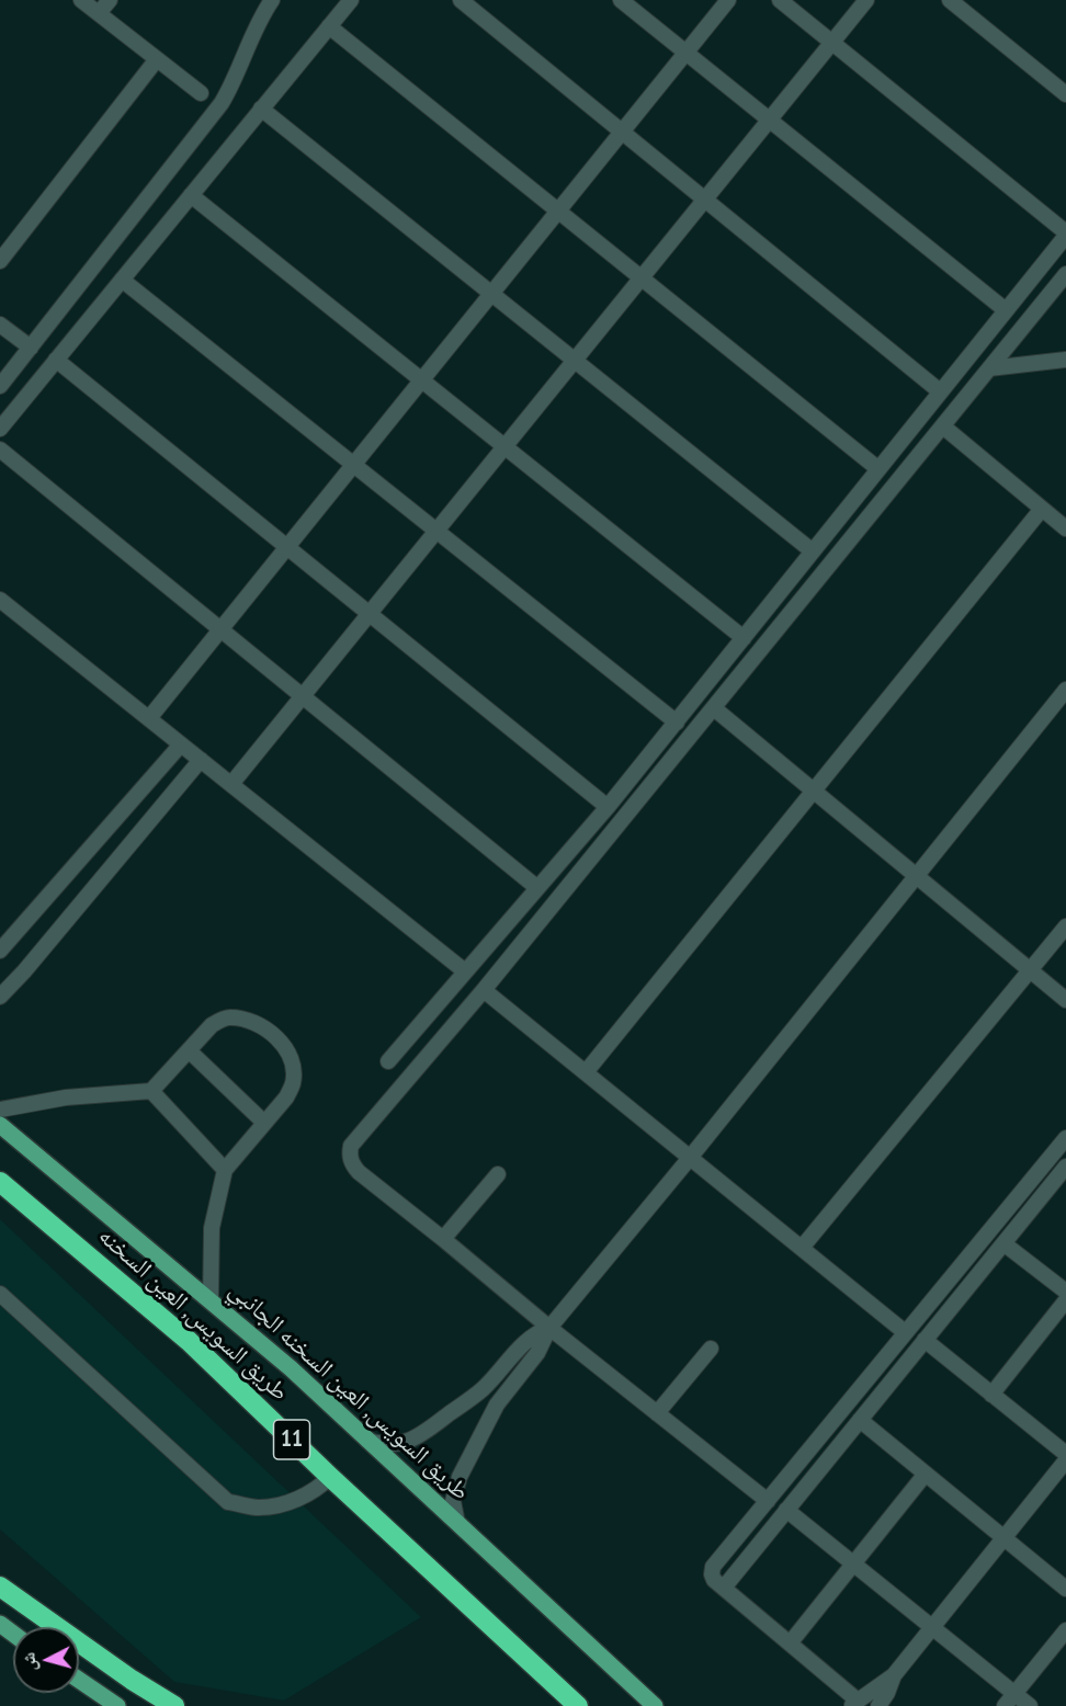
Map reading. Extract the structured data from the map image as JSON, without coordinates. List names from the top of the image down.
{
  "streets": {
    "highway": ["طريق السويس, العين السخنه", "11"],
    "main road": ["طريق السويس, العين السخنه الجانبي"]
  },
  "north": "left"
}
